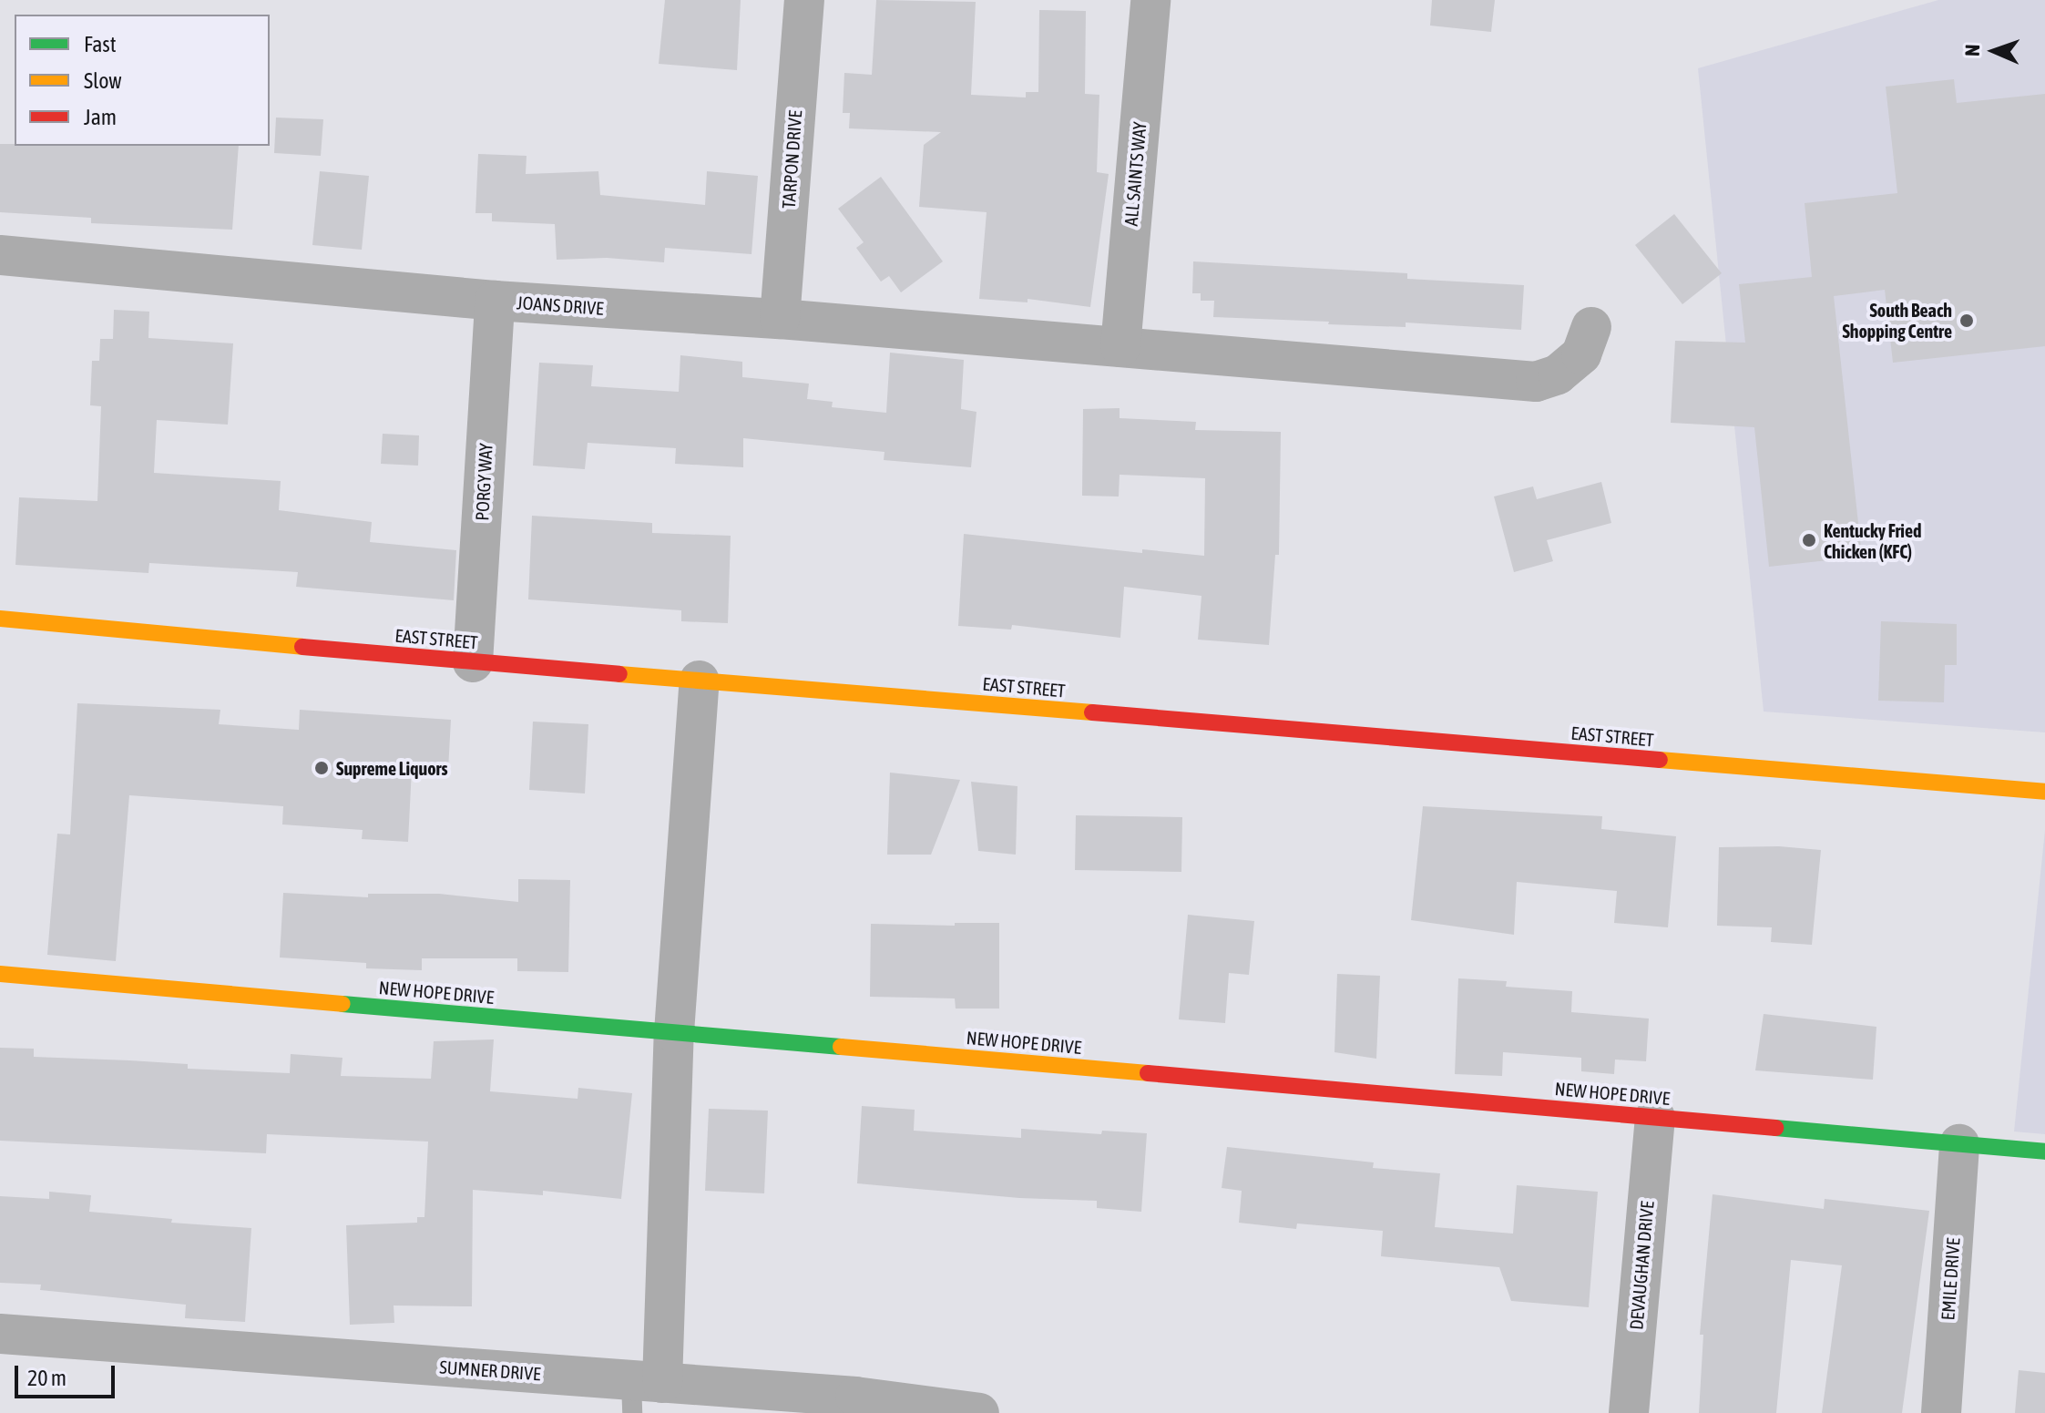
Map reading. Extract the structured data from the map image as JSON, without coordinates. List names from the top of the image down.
{
  "streets": {
    "street": [
      "TARPON DRIVE",
      "ALL SAINTS WAY",
      "JOANS DRIVE",
      "PORGY WAY",
      "EAST STREET",
      "NEW HOPE DRIVE",
      "DEVAUGHAN DRIVE",
      "EMILE DRIVE",
      "SUMNER DRIVE"
    ]
  },
  "crossings": [
    ["TARPON DRIVE", "JOANS DRIVE"],
    ["ALL SAINTS WAY", "JOANS DRIVE"],
    ["JOANS DRIVE", "PORGY WAY"],
    ["PORGY WAY", "EAST STREET"],
    ["NEW HOPE DRIVE", "DEVAUGHAN DRIVE"],
    ["NEW HOPE DRIVE", "EMILE DRIVE"]
  ],
  "places": ["South Beach Shopping Centre", "Kentucky Fried Chicken (KFC)", "Supreme Liquors"],
  "legend": ["Fast", "Slow", "Jam"],
  "scale_bar": "20 m",
  "north": "left"
}
